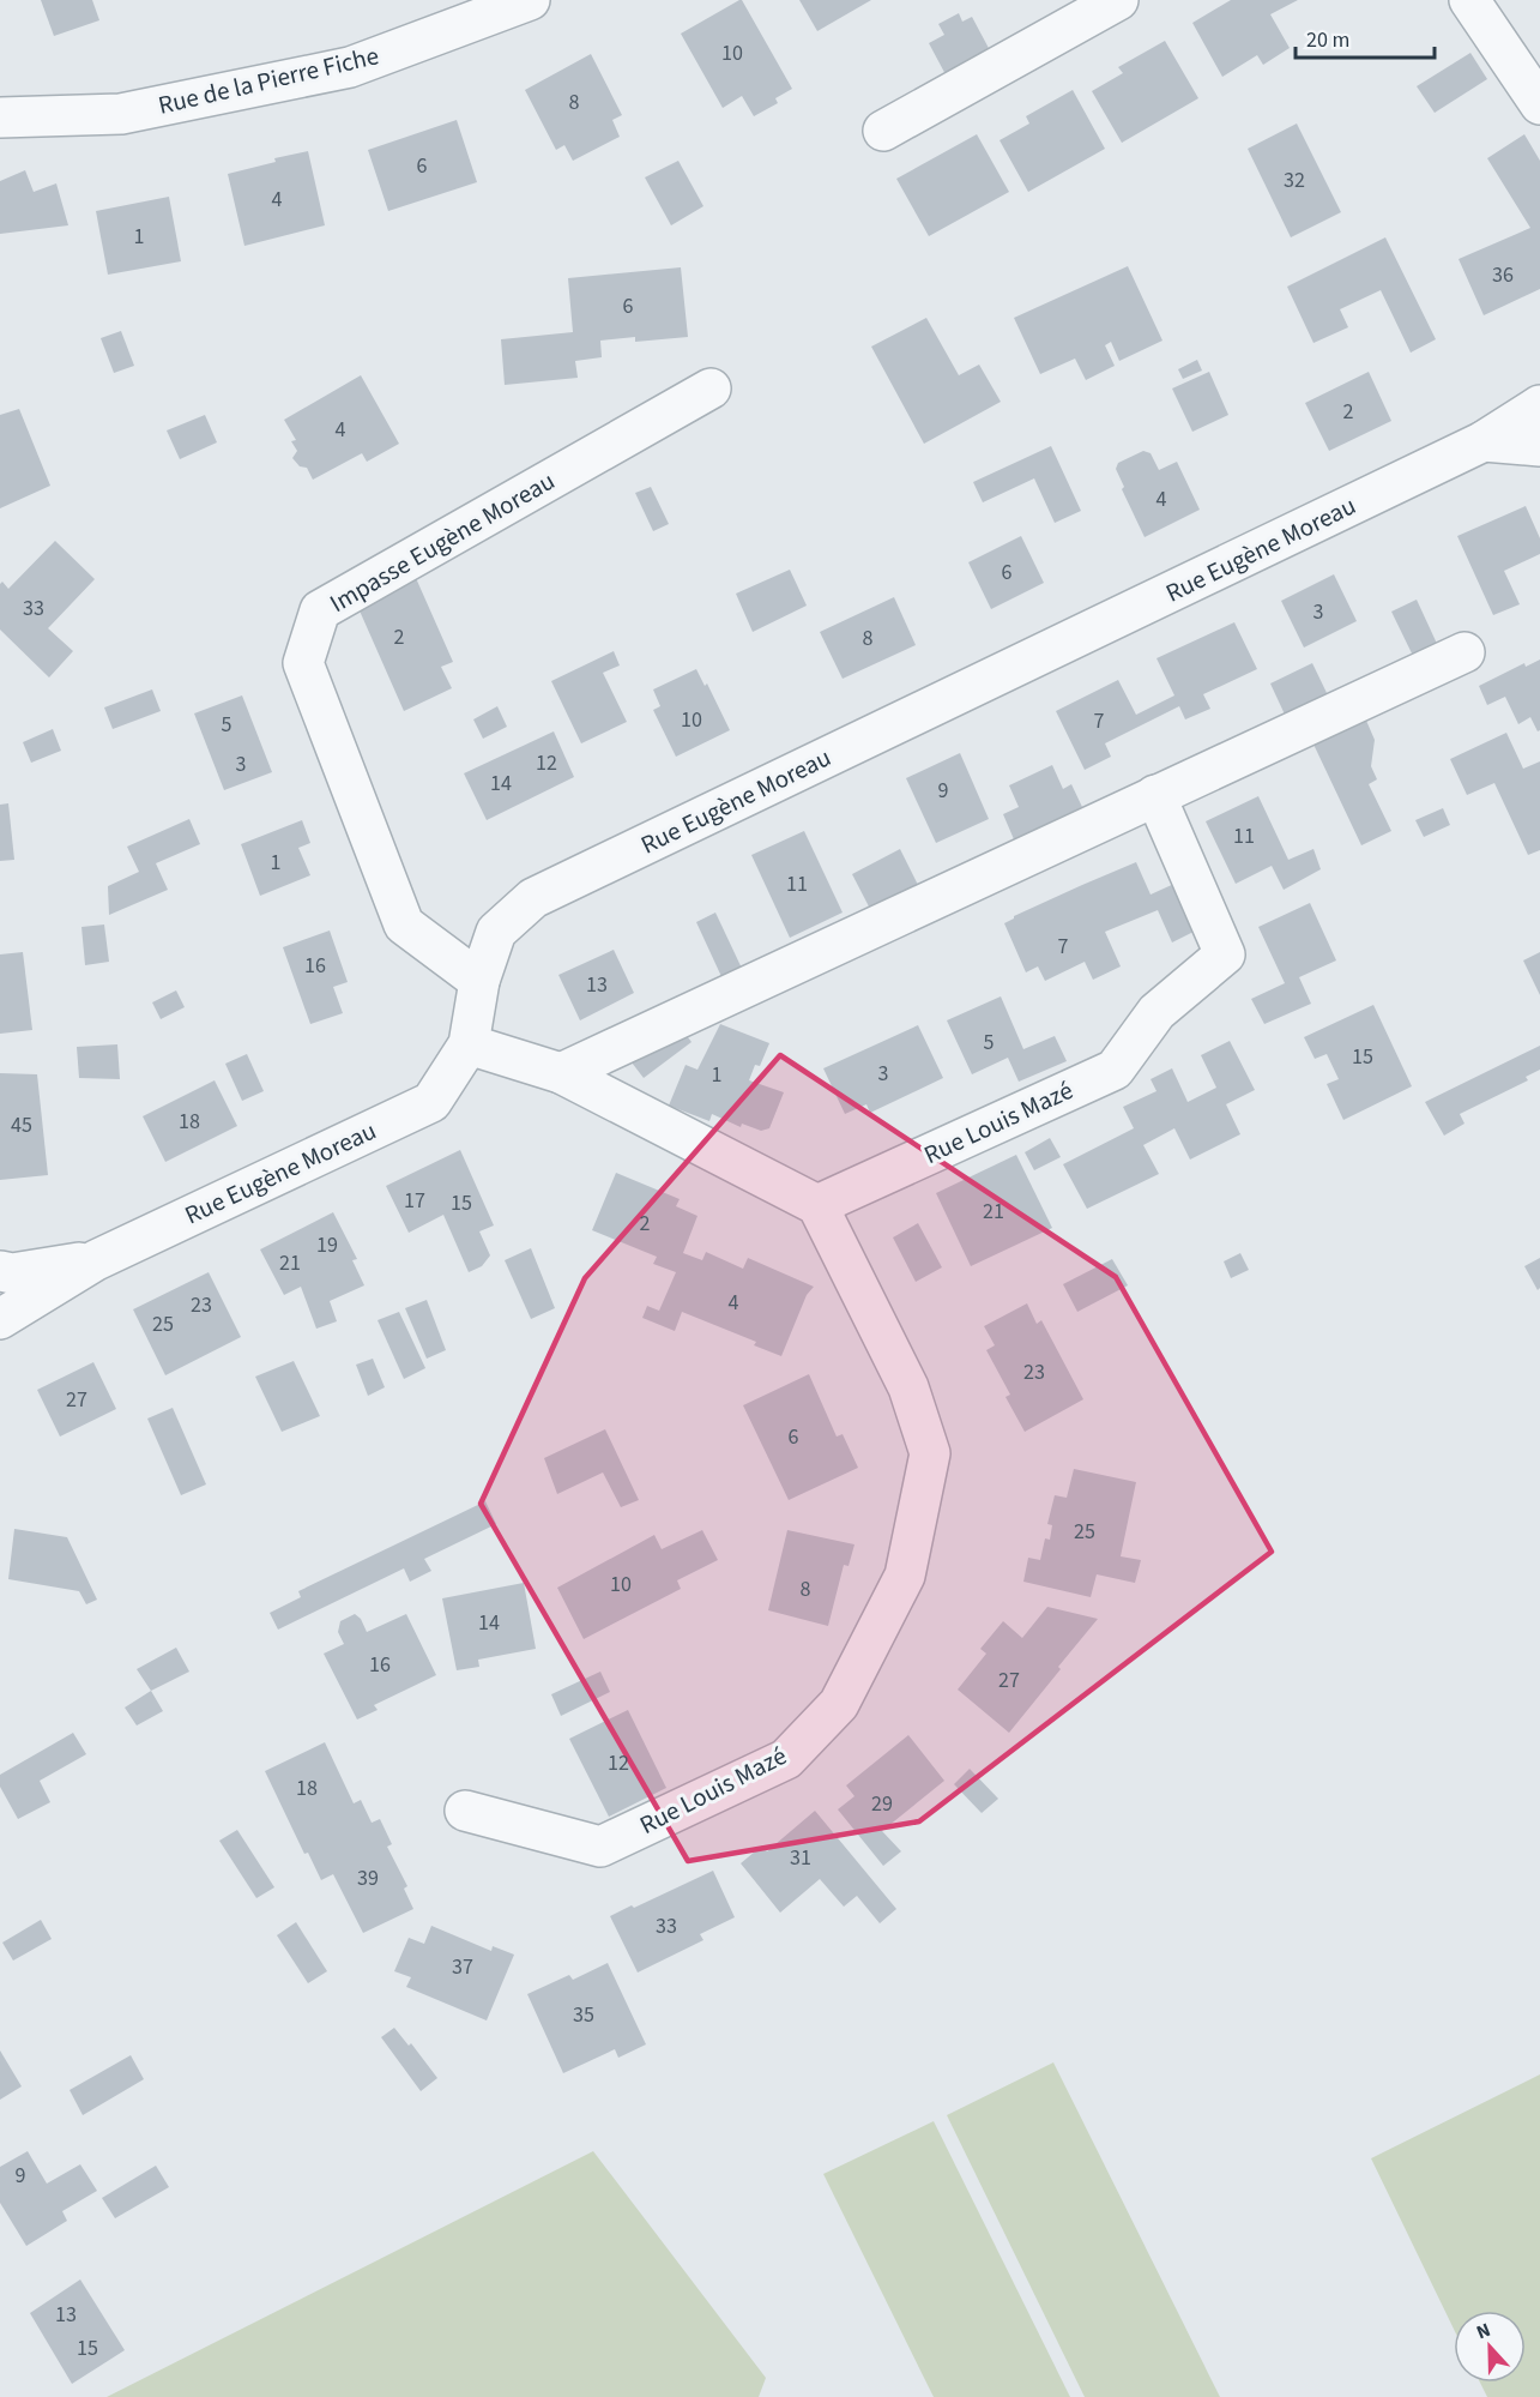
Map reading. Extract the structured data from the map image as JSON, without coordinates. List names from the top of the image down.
{
  "streets": {
    "street": [
      "Rue de la Pierre Fiche",
      "Impasse Eugène Moreau",
      "Rue Eugène Moreau",
      "Rue Louis Mazé"
    ]
  },
  "crossings": [
    ["Impasse Eugène Moreau", "Rue Eugène Moreau"]
  ],
  "house_numbers": [
    "10",
    "8",
    "6",
    "32",
    "4",
    "1",
    "36",
    "6",
    "2",
    "4",
    "4",
    "6",
    "33",
    "3",
    "2",
    "8",
    "10",
    "7",
    "5",
    "12",
    "3",
    "14",
    "9",
    "11",
    "1",
    "11",
    "7",
    "16",
    "13",
    "5",
    "15",
    "3",
    "1",
    "18",
    "45",
    "17",
    "15",
    "21",
    "2",
    "19",
    "21",
    "4",
    "23",
    "25",
    "23",
    "27",
    "6",
    "25",
    "10",
    "8",
    "14",
    "16",
    "27",
    "12",
    "18",
    "29",
    "31",
    "39",
    "33",
    "37",
    "35",
    "9",
    "13",
    "15"
  ],
  "scale_bar": "20 m",
  "north": "top"
}
